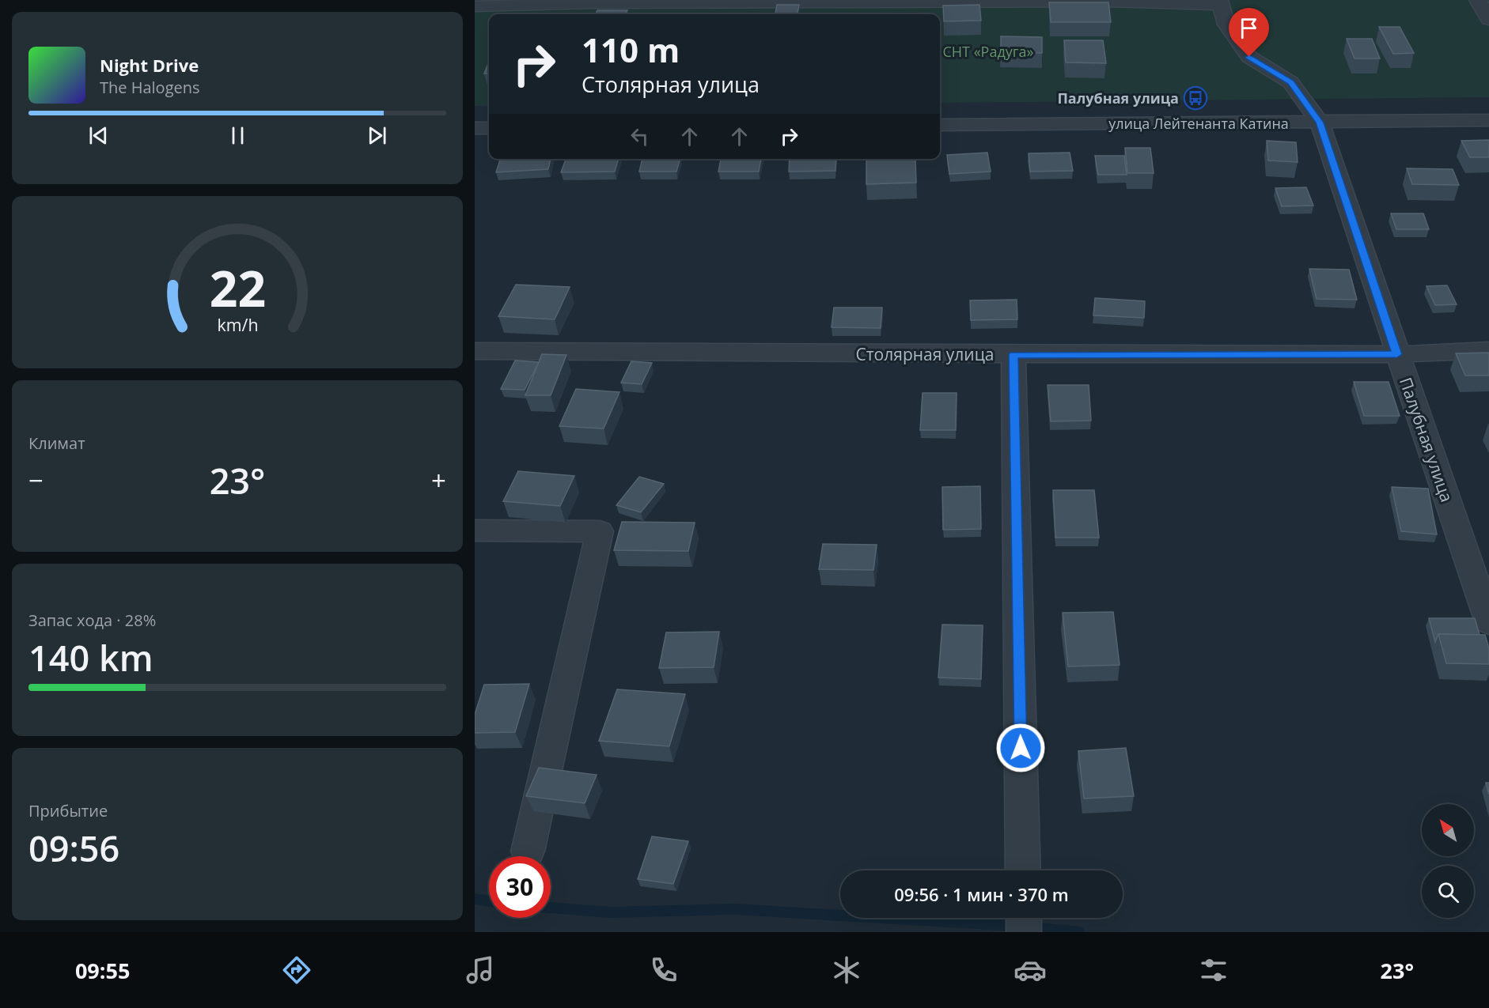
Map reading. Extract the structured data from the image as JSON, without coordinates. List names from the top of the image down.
{
  "streets": {
    "street": ["улица Лейтенанта Катина", "Столярная улица", "Палубная улица"]
  },
  "crossings": [
    ["улица Лейтенанта Катина", "Палубная улица"],
    ["Столярная улица", "Палубная улица"]
  ],
  "parks": ["СНТ «Радуга»"],
  "places": {
    "bus stop": ["Палубная улица"]
  },
  "north": "top left",
  "page": {
    "turn": ["110 m", "Столярная улица"],
    "song": ["Night Drive", "The Halogens"],
    "tile": [
      "Климат",
      ["Запас хода · 28%", "140 km"],
      ["Прибытие", "09:56"]
    ],
    "heat": ["−", "23°", "+"],
    "limit": "30",
    "trip": "09:56 · 1 мин · 370 m",
    "tabs": ["09:55", "23°"],
    "gauge": ["22", "km/h"]
  }
}
